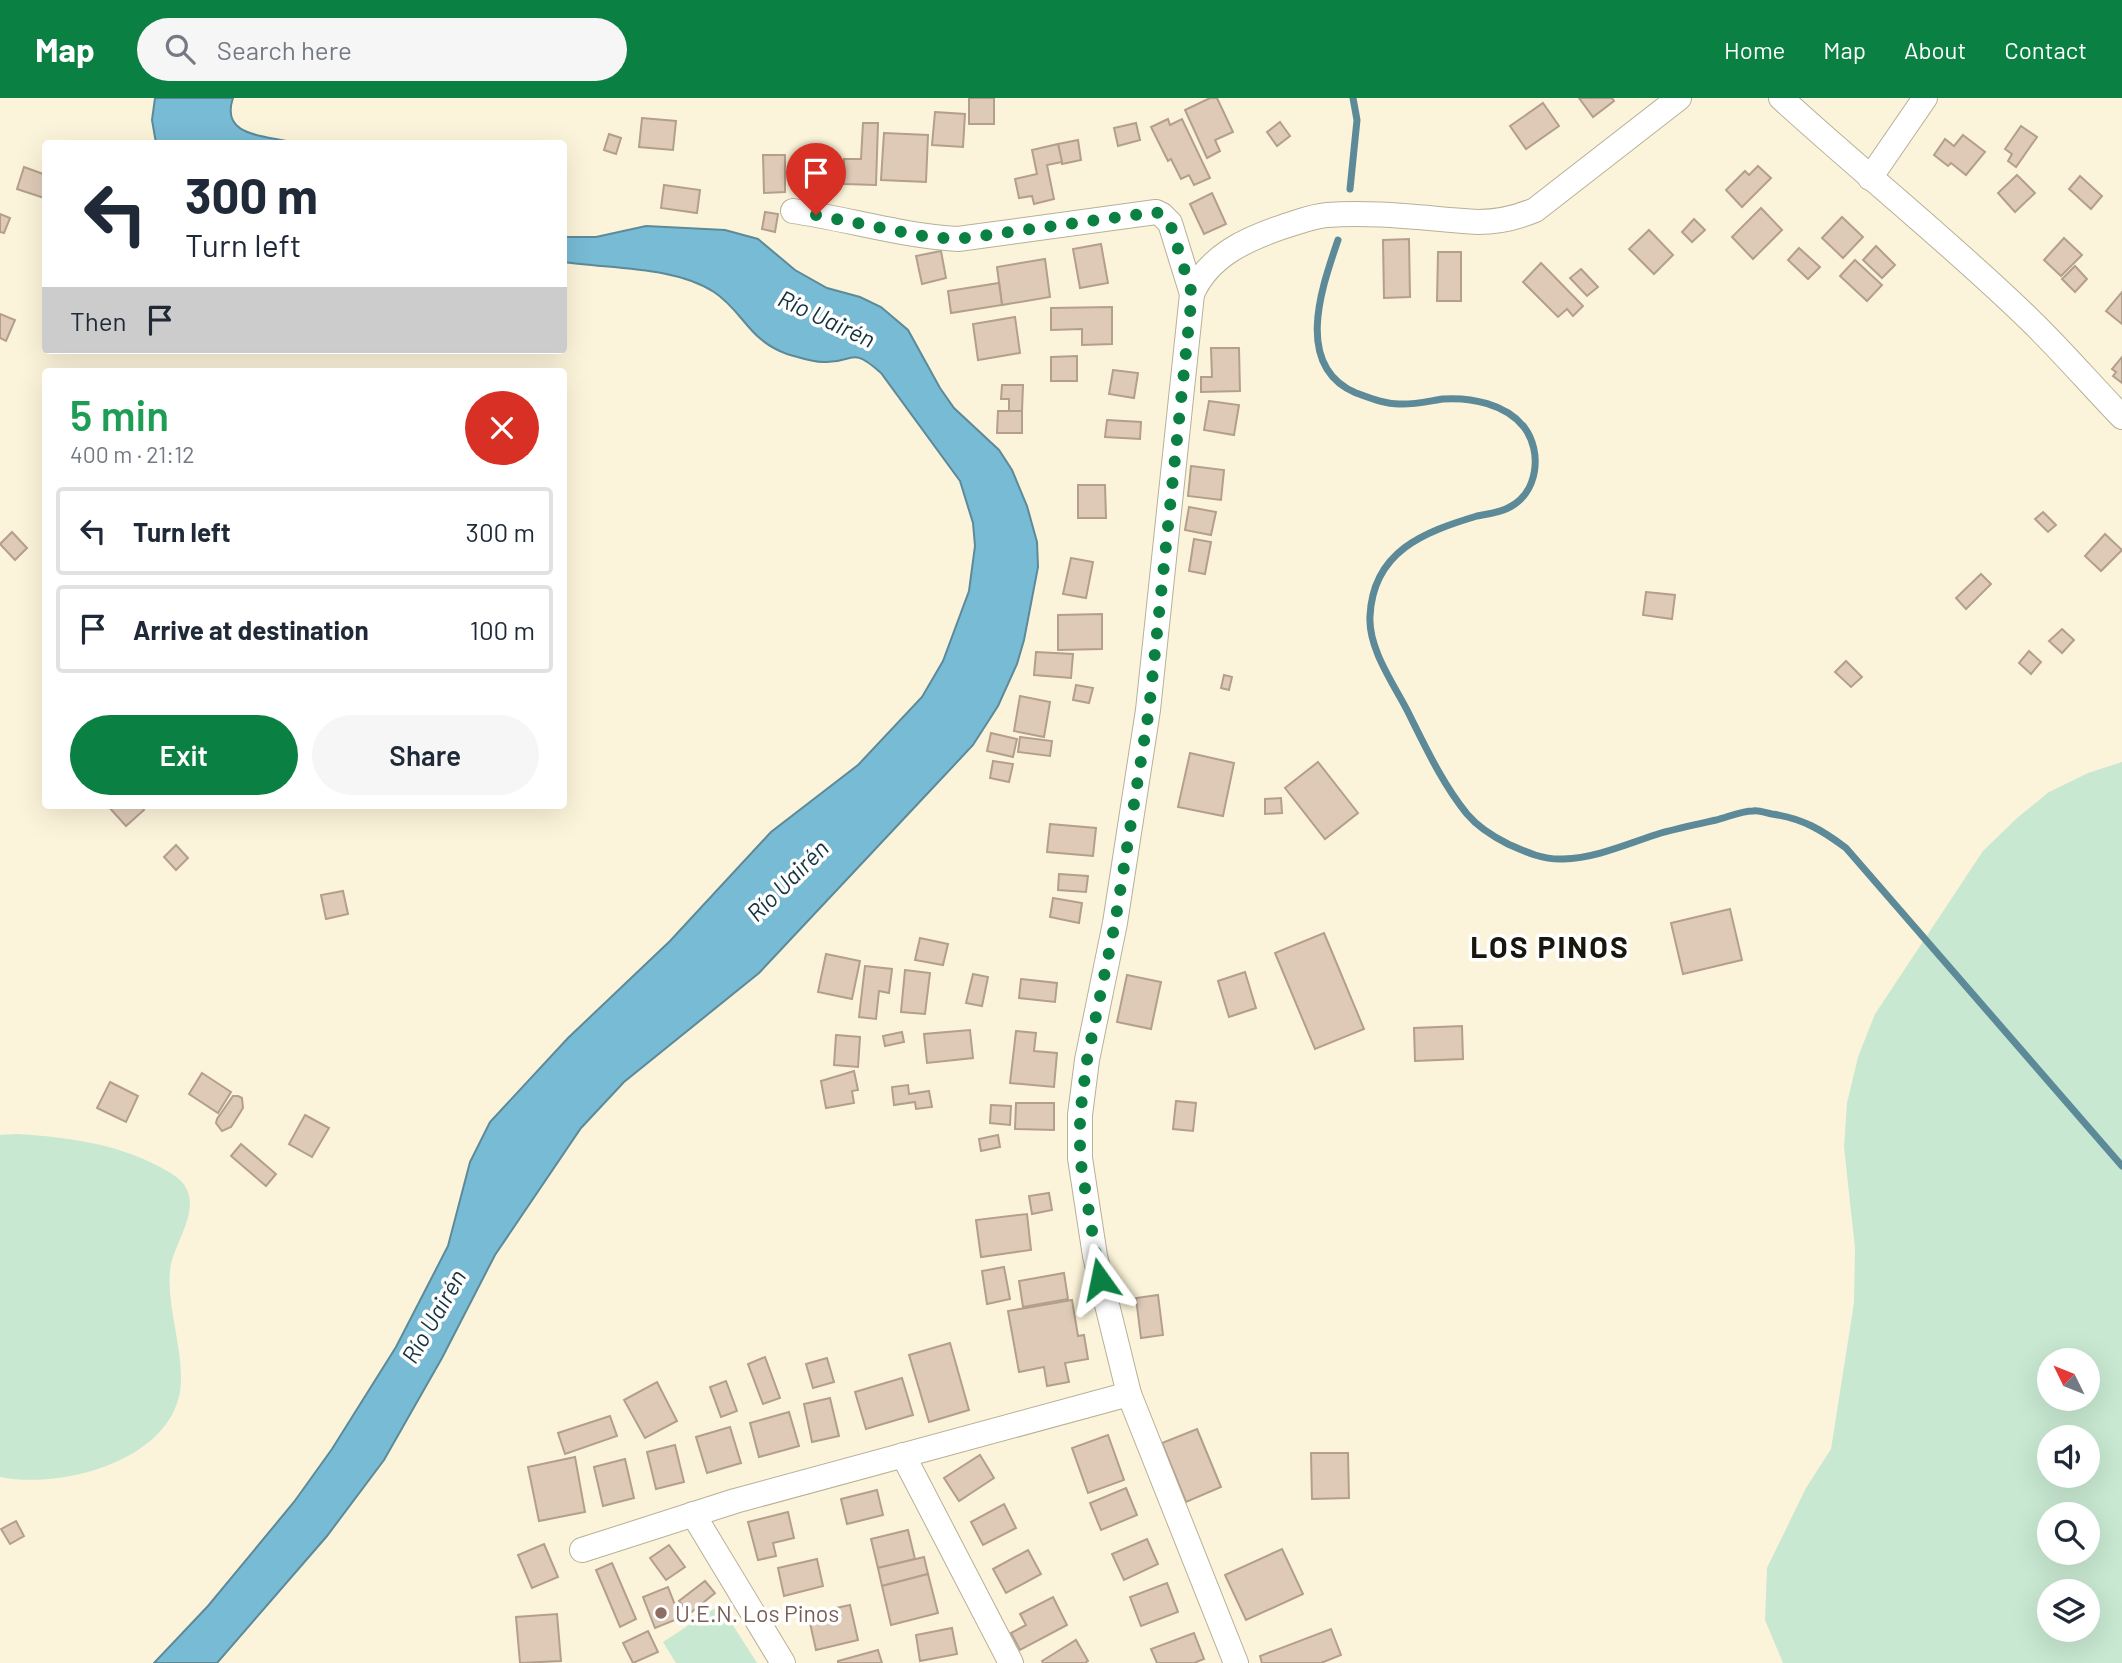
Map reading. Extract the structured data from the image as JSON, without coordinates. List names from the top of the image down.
{
  "districts": ["LOS PINOS"],
  "water": ["Río Uairén"],
  "places": ["U.E.N. Los Pinos"],
  "north": "top left",
  "page": {
    "header": "Map",
    "search": "Search here",
    "nav": [
      "Home",
      "Map",
      "About",
      "Contact"
    ],
    "turn": ["300 m", "Turn left"],
    "then": "Then",
    "heading": ["5 min", "400 m · 21:12"],
    "list": [
      {
        "name": "Turn left",
        "value": "300 m"
      },
      {
        "name": "Arrive at destination",
        "value": "100 m"
      }
    ],
    "buttons": ["Exit", "Share"]
  }
}
